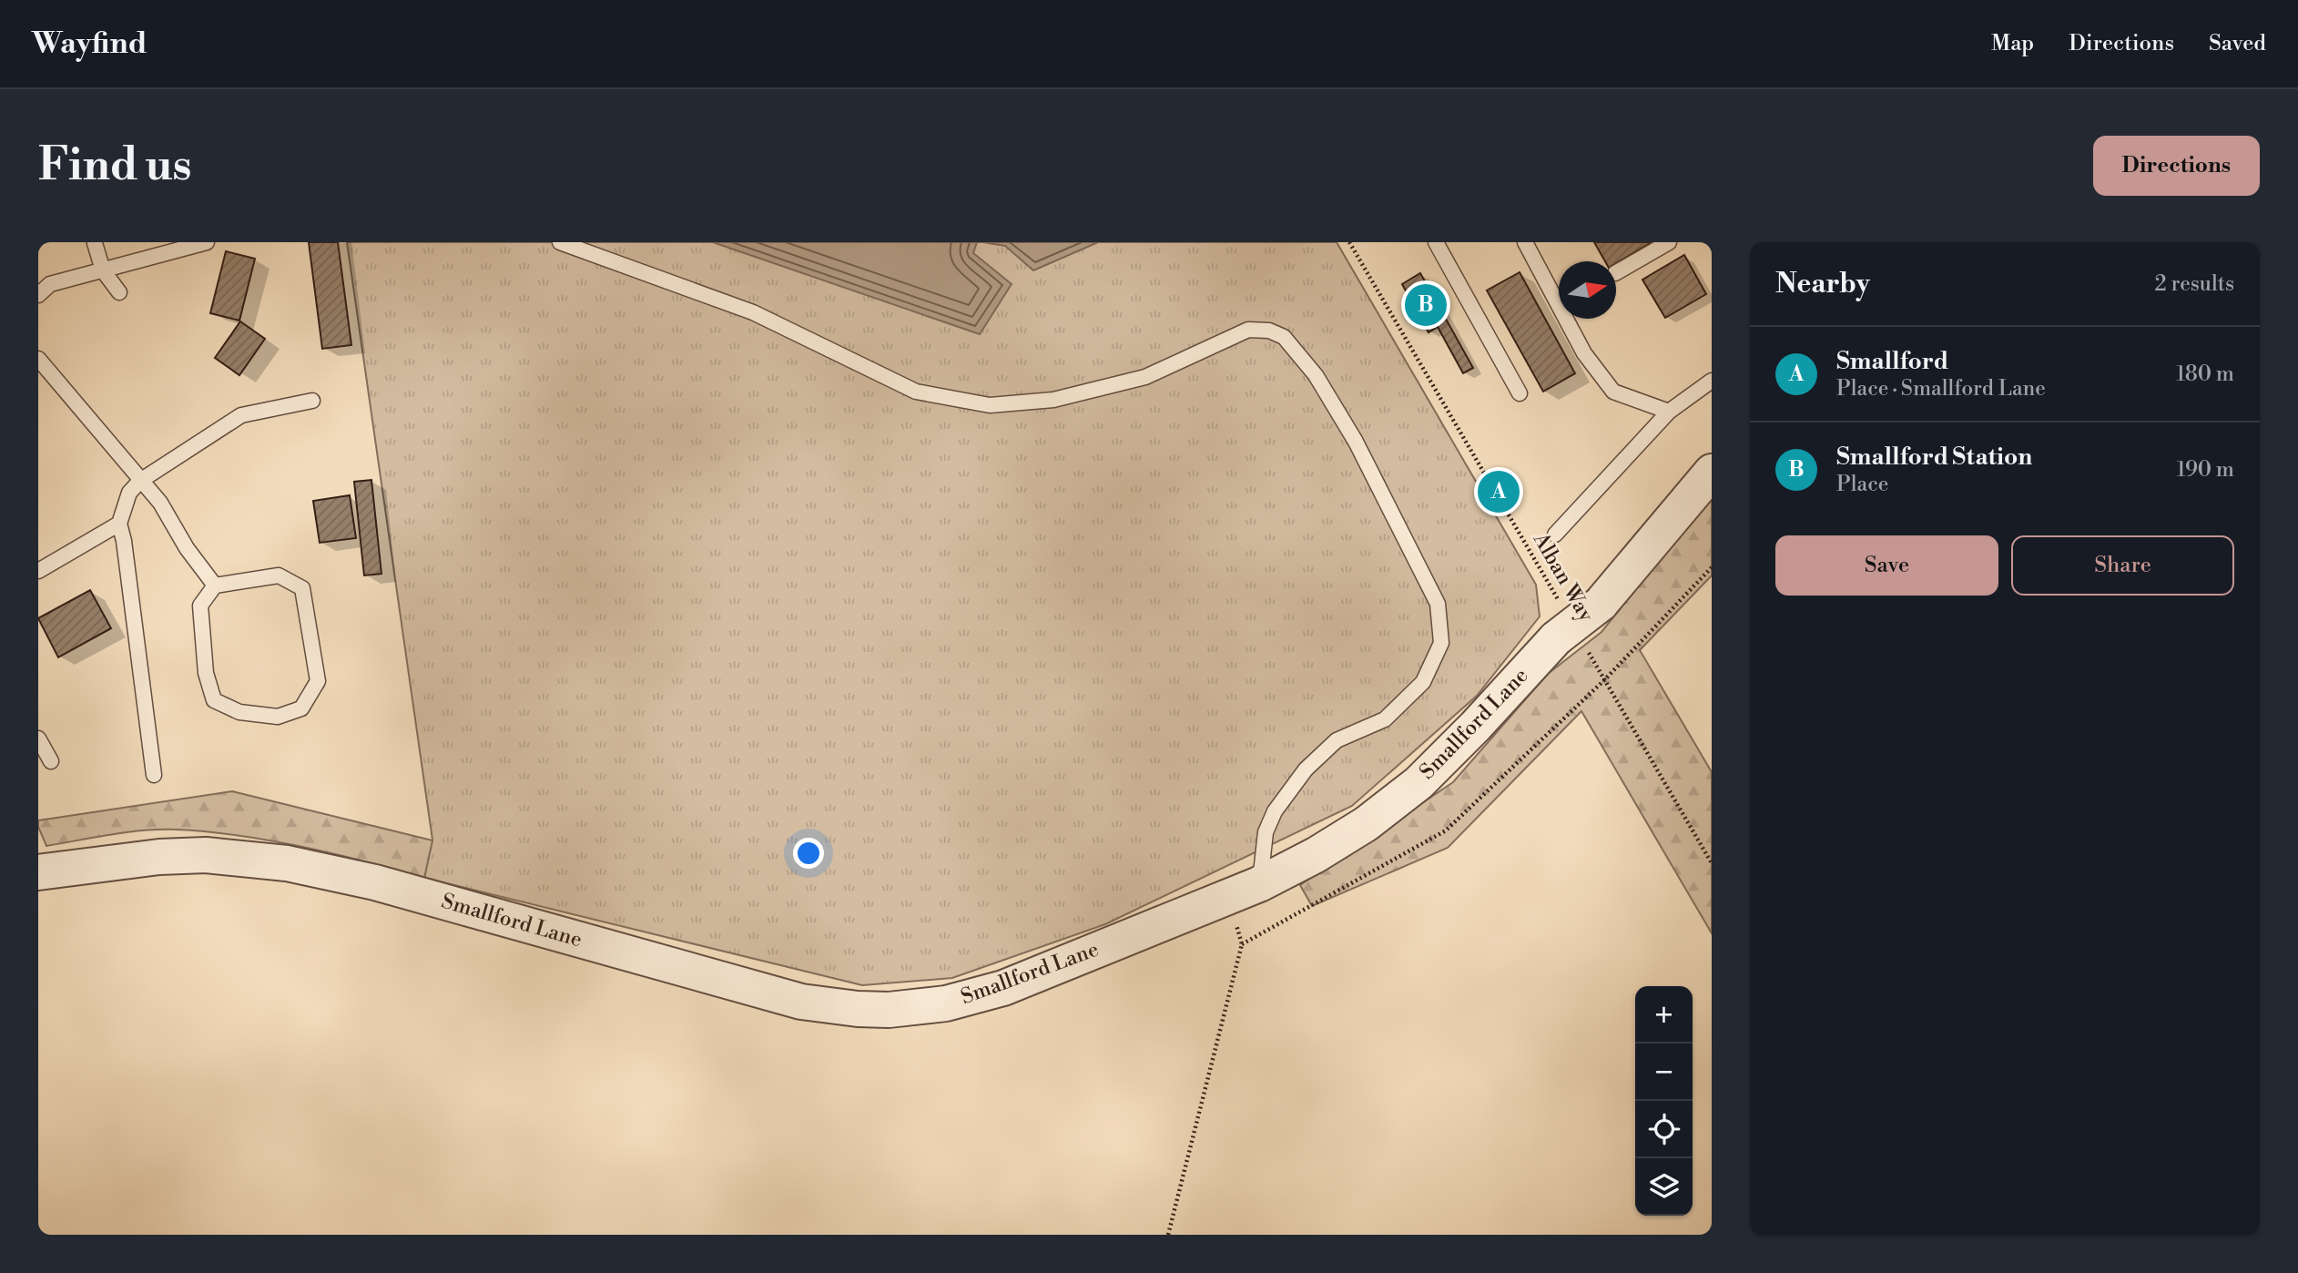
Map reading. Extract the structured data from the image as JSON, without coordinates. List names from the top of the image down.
{
  "streets": {
    "street": ["Smallford Lane"],
    "path": ["Alban Way"]
  },
  "crossings": [
    ["Alban Way", "Smallford Lane"]
  ],
  "north": "right",
  "page": {
    "header": "Wayfind",
    "nav": ["Map", "Directions", "Saved"],
    "buttons": [
      "Directions",
      ["Save", "Share"]
    ],
    "title": "Find us",
    "heading": ["Nearby", "2 results"],
    "pins": ["B", "A"],
    "list": [
      {
        "mark": "A",
        "name": "Smallford",
        "note": "Place · Smallford Lane",
        "value": "180 m"
      },
      {
        "mark": "B",
        "name": "Smallford Station",
        "note": "Place",
        "value": "190 m"
      }
    ],
    "map_buttons": ["+", "−"]
  }
}
